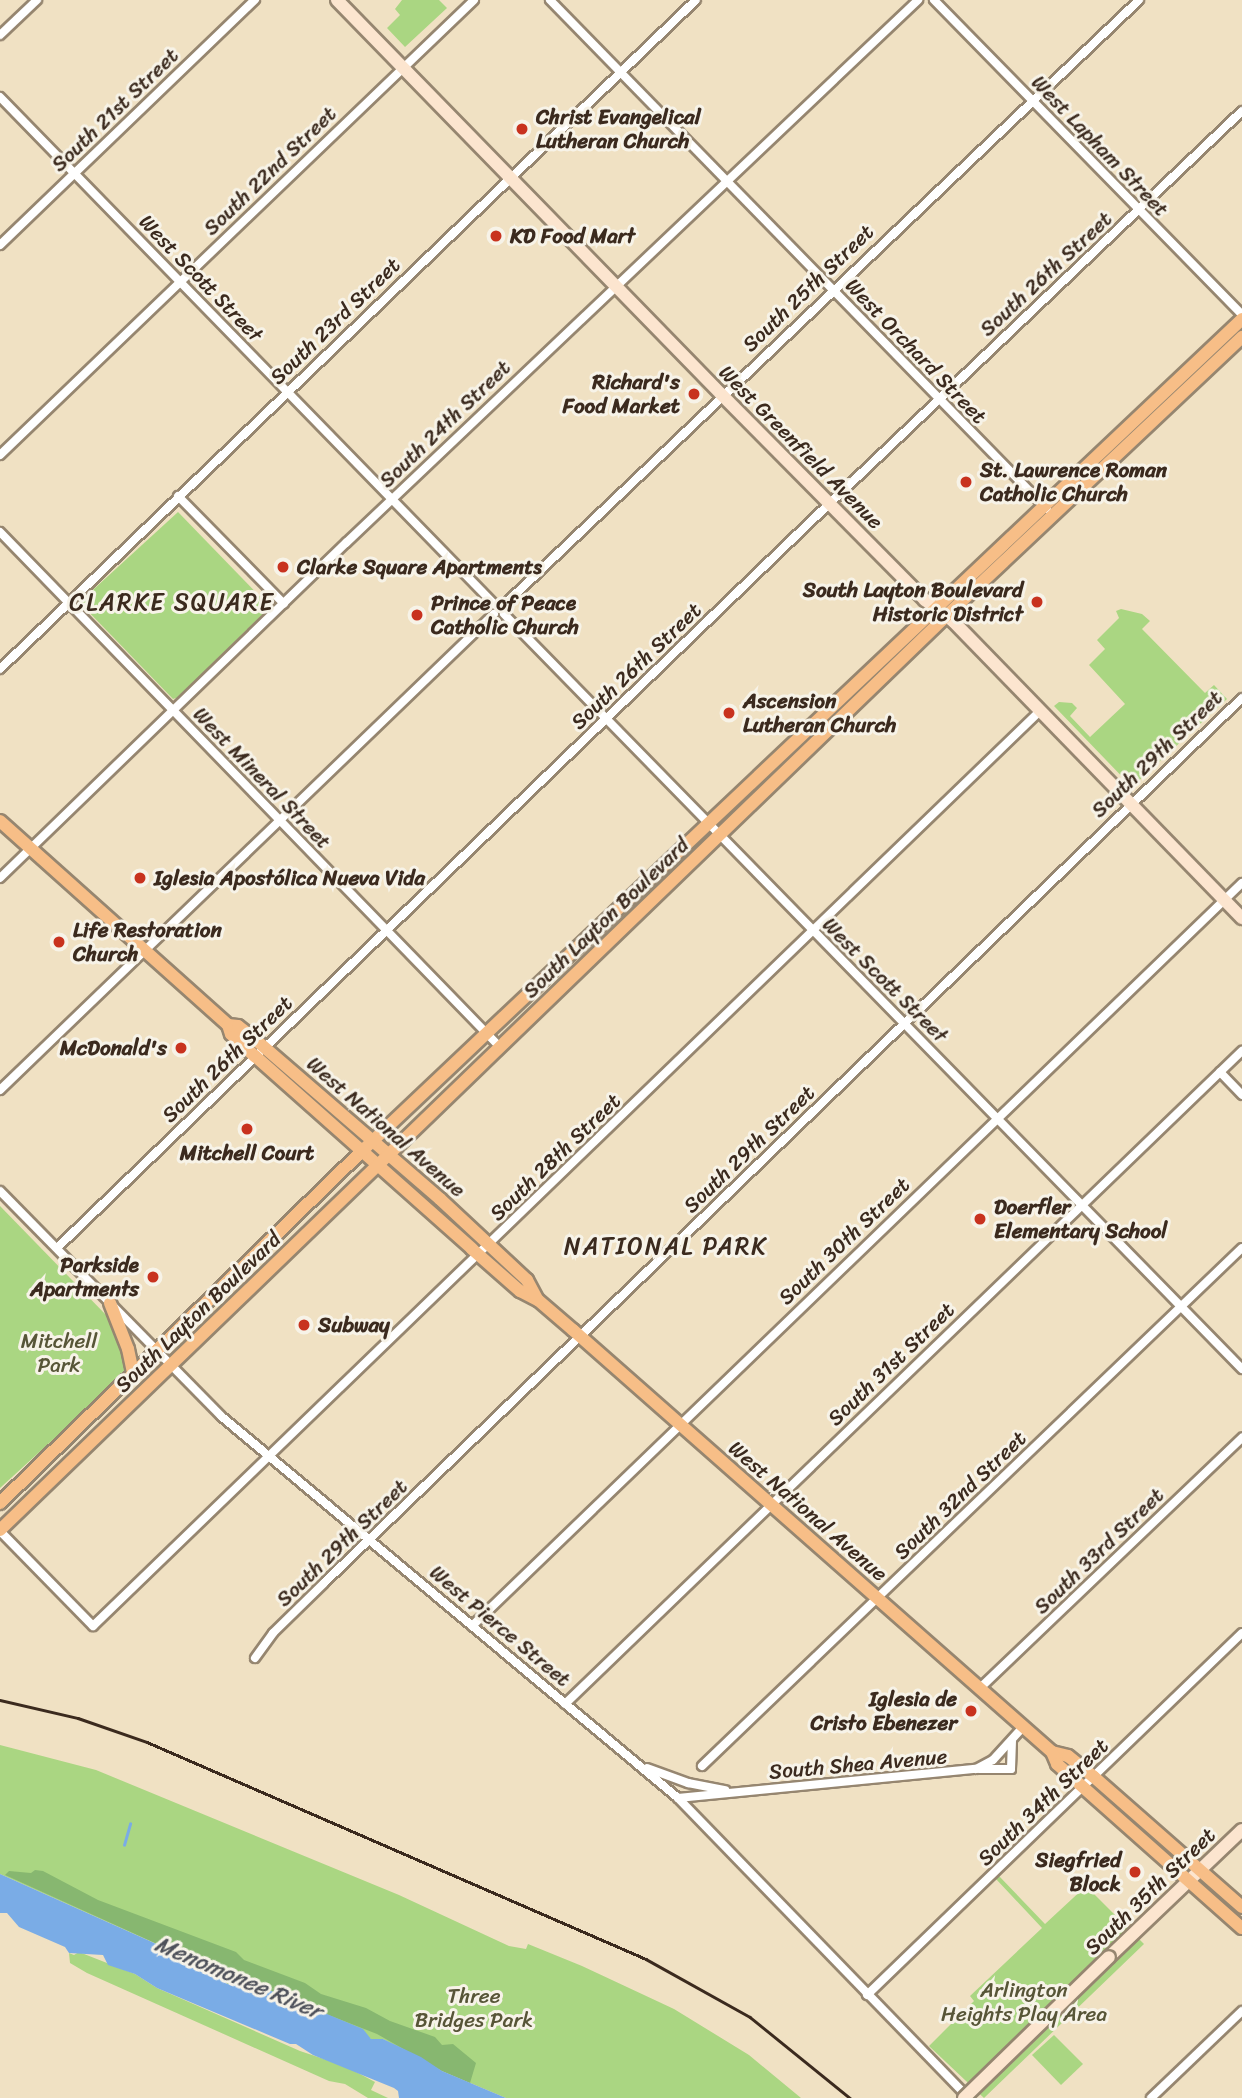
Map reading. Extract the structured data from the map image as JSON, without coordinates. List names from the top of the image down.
{
  "streets": {
    "main road": [
      "West Greenfield Avenue",
      "South Layton Boulevard",
      "West National Avenue",
      "South 35th Street"
    ],
    "street": [
      "South 21st Street",
      "West Lapham Street",
      "South 22nd Street",
      "South 26th Street",
      "West Scott Street",
      "South 25th Street",
      "South 23rd Street",
      "West Orchard Street",
      "South 24th Street",
      "South 29th Street",
      "West Mineral Street",
      "South 28th Street",
      "South 30th Street",
      "South 31st Street",
      "South 32nd Street",
      "South 33rd Street",
      "West Pierce Street",
      "South Shea Avenue",
      "South 34th Street"
    ]
  },
  "crossings": [
    ["South 21st Street", "West Scott Street"],
    ["West Lapham Street", "South 26th Street"],
    ["West Lapham Street", "South 25th Street"],
    ["West Lapham Street", "South Layton Boulevard"],
    ["South 22nd Street", "West Scott Street"],
    ["South 22nd Street", "West Greenfield Avenue"],
    ["South 26th Street", "West Scott Street"],
    ["South 26th Street", "West Orchard Street"],
    ["South 26th Street", "West Greenfield Avenue"],
    ["South 26th Street", "West Mineral Street"],
    ["South 26th Street", "West National Avenue"],
    ["South 26th Street", "West Pierce Street"],
    ["West Scott Street", "South 25th Street"],
    ["West Scott Street", "South 23rd Street"],
    ["West Scott Street", "South 24th Street"],
    ["West Scott Street", "South 29th Street"],
    ["West Scott Street", "South Layton Boulevard"],
    ["West Scott Street", "South 28th Street"],
    ["West Scott Street", "South 30th Street"],
    ["West Scott Street", "South 31st Street"],
    ["West Scott Street", "South 32nd Street"],
    ["South 25th Street", "West Orchard Street"],
    ["South 25th Street", "West Greenfield Avenue"],
    ["South 25th Street", "West Mineral Street"],
    ["South 25th Street", "West National Avenue"],
    ["South 23rd Street", "West Orchard Street"],
    ["South 23rd Street", "West Greenfield Avenue"],
    ["South 23rd Street", "West Mineral Street"],
    ["West Orchard Street", "South 24th Street"],
    ["West Orchard Street", "South Layton Boulevard"],
    ["South 24th Street", "West Greenfield Avenue"],
    ["South 24th Street", "West Mineral Street"],
    ["South 24th Street", "West National Avenue"],
    ["West Greenfield Avenue", "South 29th Street"],
    ["West Greenfield Avenue", "South Layton Boulevard"],
    ["West Greenfield Avenue", "South 28th Street"],
    ["West Greenfield Avenue", "South 30th Street"],
    ["South 29th Street", "West National Avenue"],
    ["South 29th Street", "West Pierce Street"],
    ["West Mineral Street", "South Layton Boulevard"],
    ["South Layton Boulevard", "West National Avenue"],
    ["South Layton Boulevard", "South 28th Street"],
    ["South Layton Boulevard", "West Pierce Street"],
    ["West National Avenue", "South 28th Street"],
    ["West National Avenue", "South 30th Street"],
    ["West National Avenue", "South 31st Street"],
    ["West National Avenue", "South 32nd Street"],
    ["West National Avenue", "South 33rd Street"],
    ["West National Avenue", "South Shea Avenue"],
    ["West National Avenue", "South 34th Street"],
    ["West National Avenue", "South 35th Street"],
    ["South 28th Street", "West Pierce Street"],
    ["South 30th Street", "West Pierce Street"],
    ["South 31st Street", "West Pierce Street"],
    ["West Pierce Street", "South Shea Avenue"],
    ["West Pierce Street", "South 34th Street"],
    ["West Pierce Street", "South 35th Street"]
  ],
  "districts": ["CLARKE SQUARE", "NATIONAL PARK"],
  "water": ["Menomonee River"],
  "parks": ["Mitchell Park", "Arlington Heights Play Area", "Three Bridges Park"],
  "places": [
    "Christ Evangelical Lutheran Church",
    "KD Food Mart",
    "Richard's Food Market",
    "St. Lawrence Roman Catholic Church",
    "Clarke Square Apartments",
    "South Layton Boulevard Historic District",
    "Prince of Peace Catholic Church",
    "Ascension Lutheran Church",
    "Iglesia Apostólica Nueva Vida",
    "Life Restoration Church",
    "McDonald's",
    "Mitchell Court",
    "Doerfler Elementary School",
    "Parkside Apartments",
    "Subway",
    "Iglesia de Cristo Ebenezer",
    "Siegfried Block"
  ]
}
